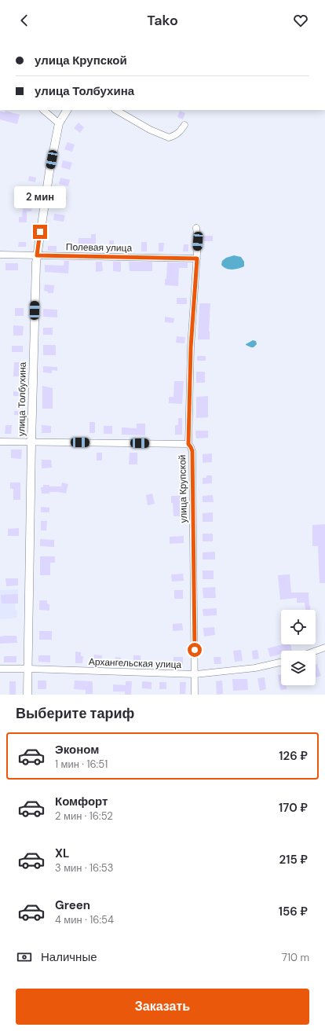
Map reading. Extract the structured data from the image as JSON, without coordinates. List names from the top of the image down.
{
  "streets": {
    "main road": ["улица Толбухина"],
    "street": ["Полевая улица", "улица Крупской", "Архангельская улица"]
  },
  "crossings": [
    ["Полевая улица", "улица Толбухина"],
    ["Полевая улица", "улица Крупской"],
    ["улица Толбухина", "Архангельская улица"],
    ["улица Крупской", "Архангельская улица"]
  ],
  "page": {
    "header": "Tako",
    "banner": ["улица Крупской", "улица Толбухина"],
    "bubble": "2 мин",
    "heading": "Выберите тариф",
    "list": [
      {
        "name": "Эконом",
        "note": "1 мин · 16:51",
        "value": "126 ₽"
      },
      {
        "name": "Комфорт",
        "note": "2 мин · 16:52",
        "value": "170 ₽"
      },
      {
        "name": "XL",
        "note": "3 мин · 16:53",
        "value": "215 ₽"
      },
      {
        "name": "Green",
        "note": "4 мин · 16:54",
        "value": "156 ₽"
      }
    ],
    "pay": ["Наличные", "710 m"],
    "buttons": "Заказать"
  }
}
